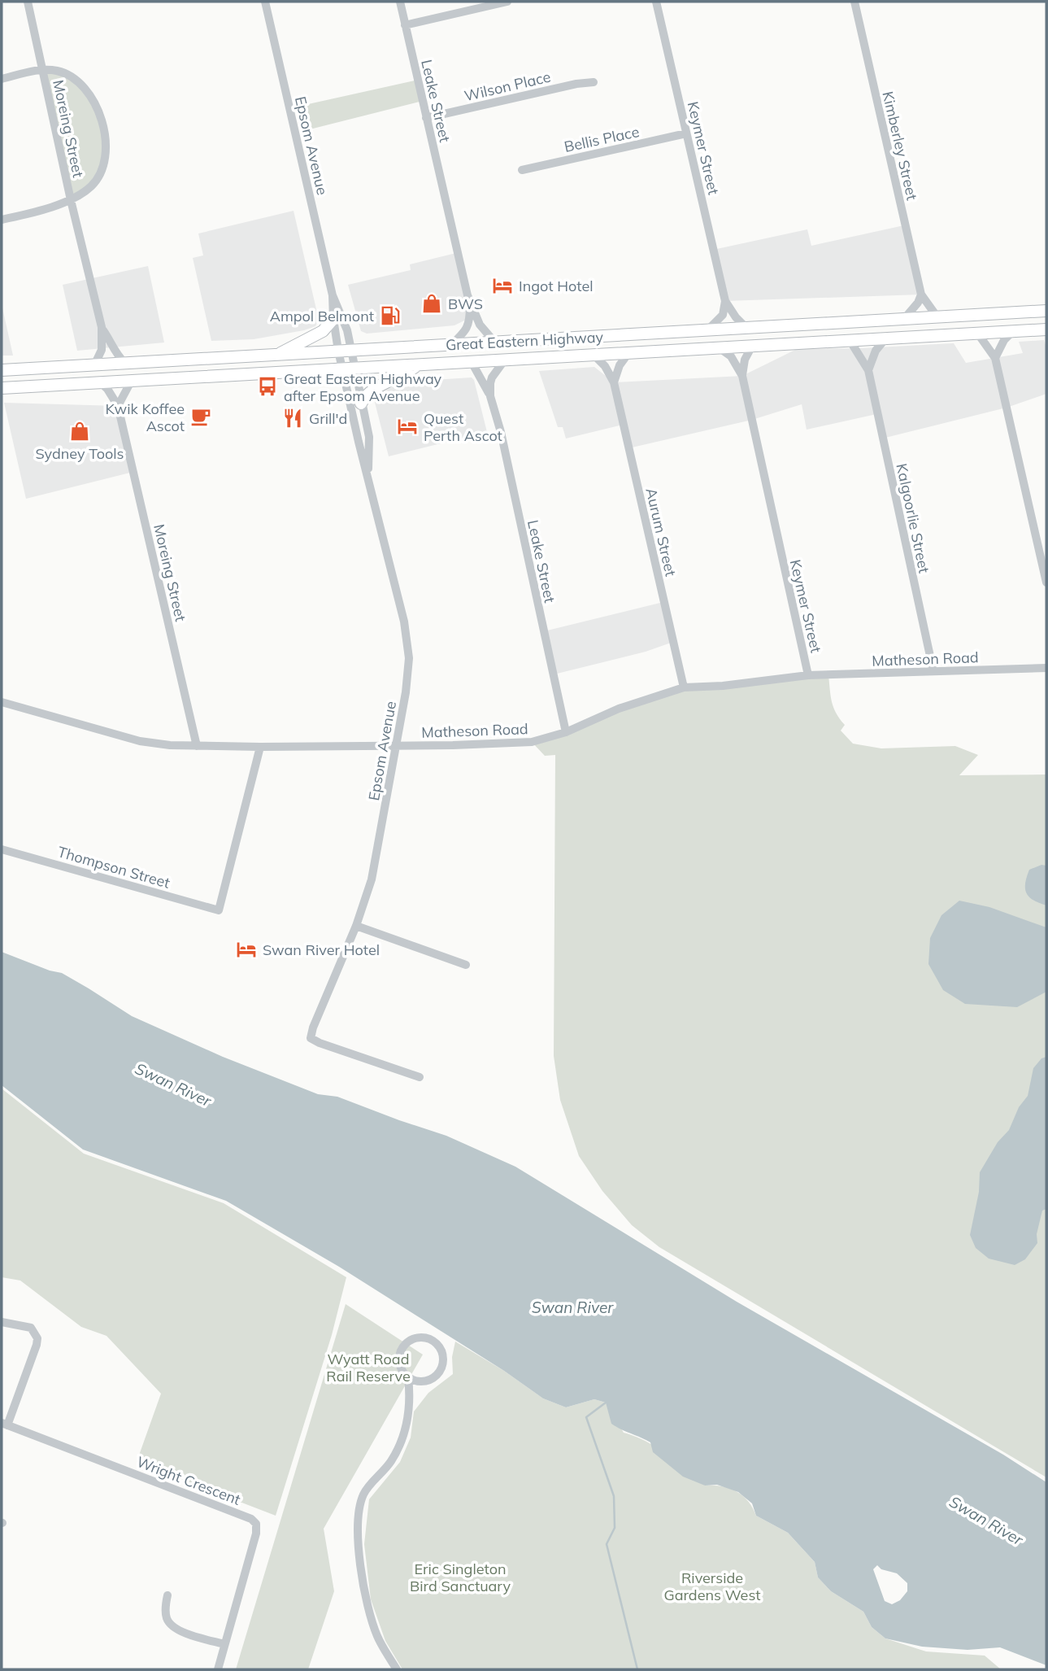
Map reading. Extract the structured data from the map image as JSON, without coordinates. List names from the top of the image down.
{
  "streets": {
    "highway": ["Great Eastern Highway"],
    "street": [
      "Wilson Place",
      "Leake Street",
      "Moreing Street",
      "Bellis Place",
      "Epsom Avenue",
      "Kimberley Street",
      "Keymer Street",
      "Kalgoorlie Street",
      "Aurum Street",
      "Matheson Road",
      "Thompson Street",
      "Wright Crescent"
    ]
  },
  "crossings": [
    ["Wilson Place", "Leake Street"],
    ["Leake Street", "Great Eastern Highway"],
    ["Leake Street", "Matheson Road"],
    ["Moreing Street", "Great Eastern Highway"],
    ["Moreing Street", "Matheson Road"],
    ["Bellis Place", "Keymer Street"],
    ["Epsom Avenue", "Great Eastern Highway"],
    ["Epsom Avenue", "Matheson Road"],
    ["Kimberley Street", "Great Eastern Highway"],
    ["Keymer Street", "Great Eastern Highway"],
    ["Keymer Street", "Matheson Road"],
    ["Great Eastern Highway", "Kalgoorlie Street"],
    ["Great Eastern Highway", "Aurum Street"],
    ["Kalgoorlie Street", "Matheson Road"],
    ["Aurum Street", "Matheson Road"],
    ["Matheson Road", "Thompson Street"]
  ],
  "water": ["Swan River"],
  "parks": ["Wyatt Road Rail Reserve", "Eric Singleton Bird Sanctuary", "Riverside Gardens West"],
  "places": {
    "hotel": ["Ingot Hotel", "Quest Perth Ascot", "Swan River Hotel"],
    "shop": ["BWS", "Sydney Tools"],
    "fuel station": ["Ampol Belmont"],
    "bus stop": ["Great Eastern Highway after Epsom Avenue"],
    "cafe": ["Kwik Koffee Ascot"],
    "restaurant": ["Grill'd"]
  }
}
